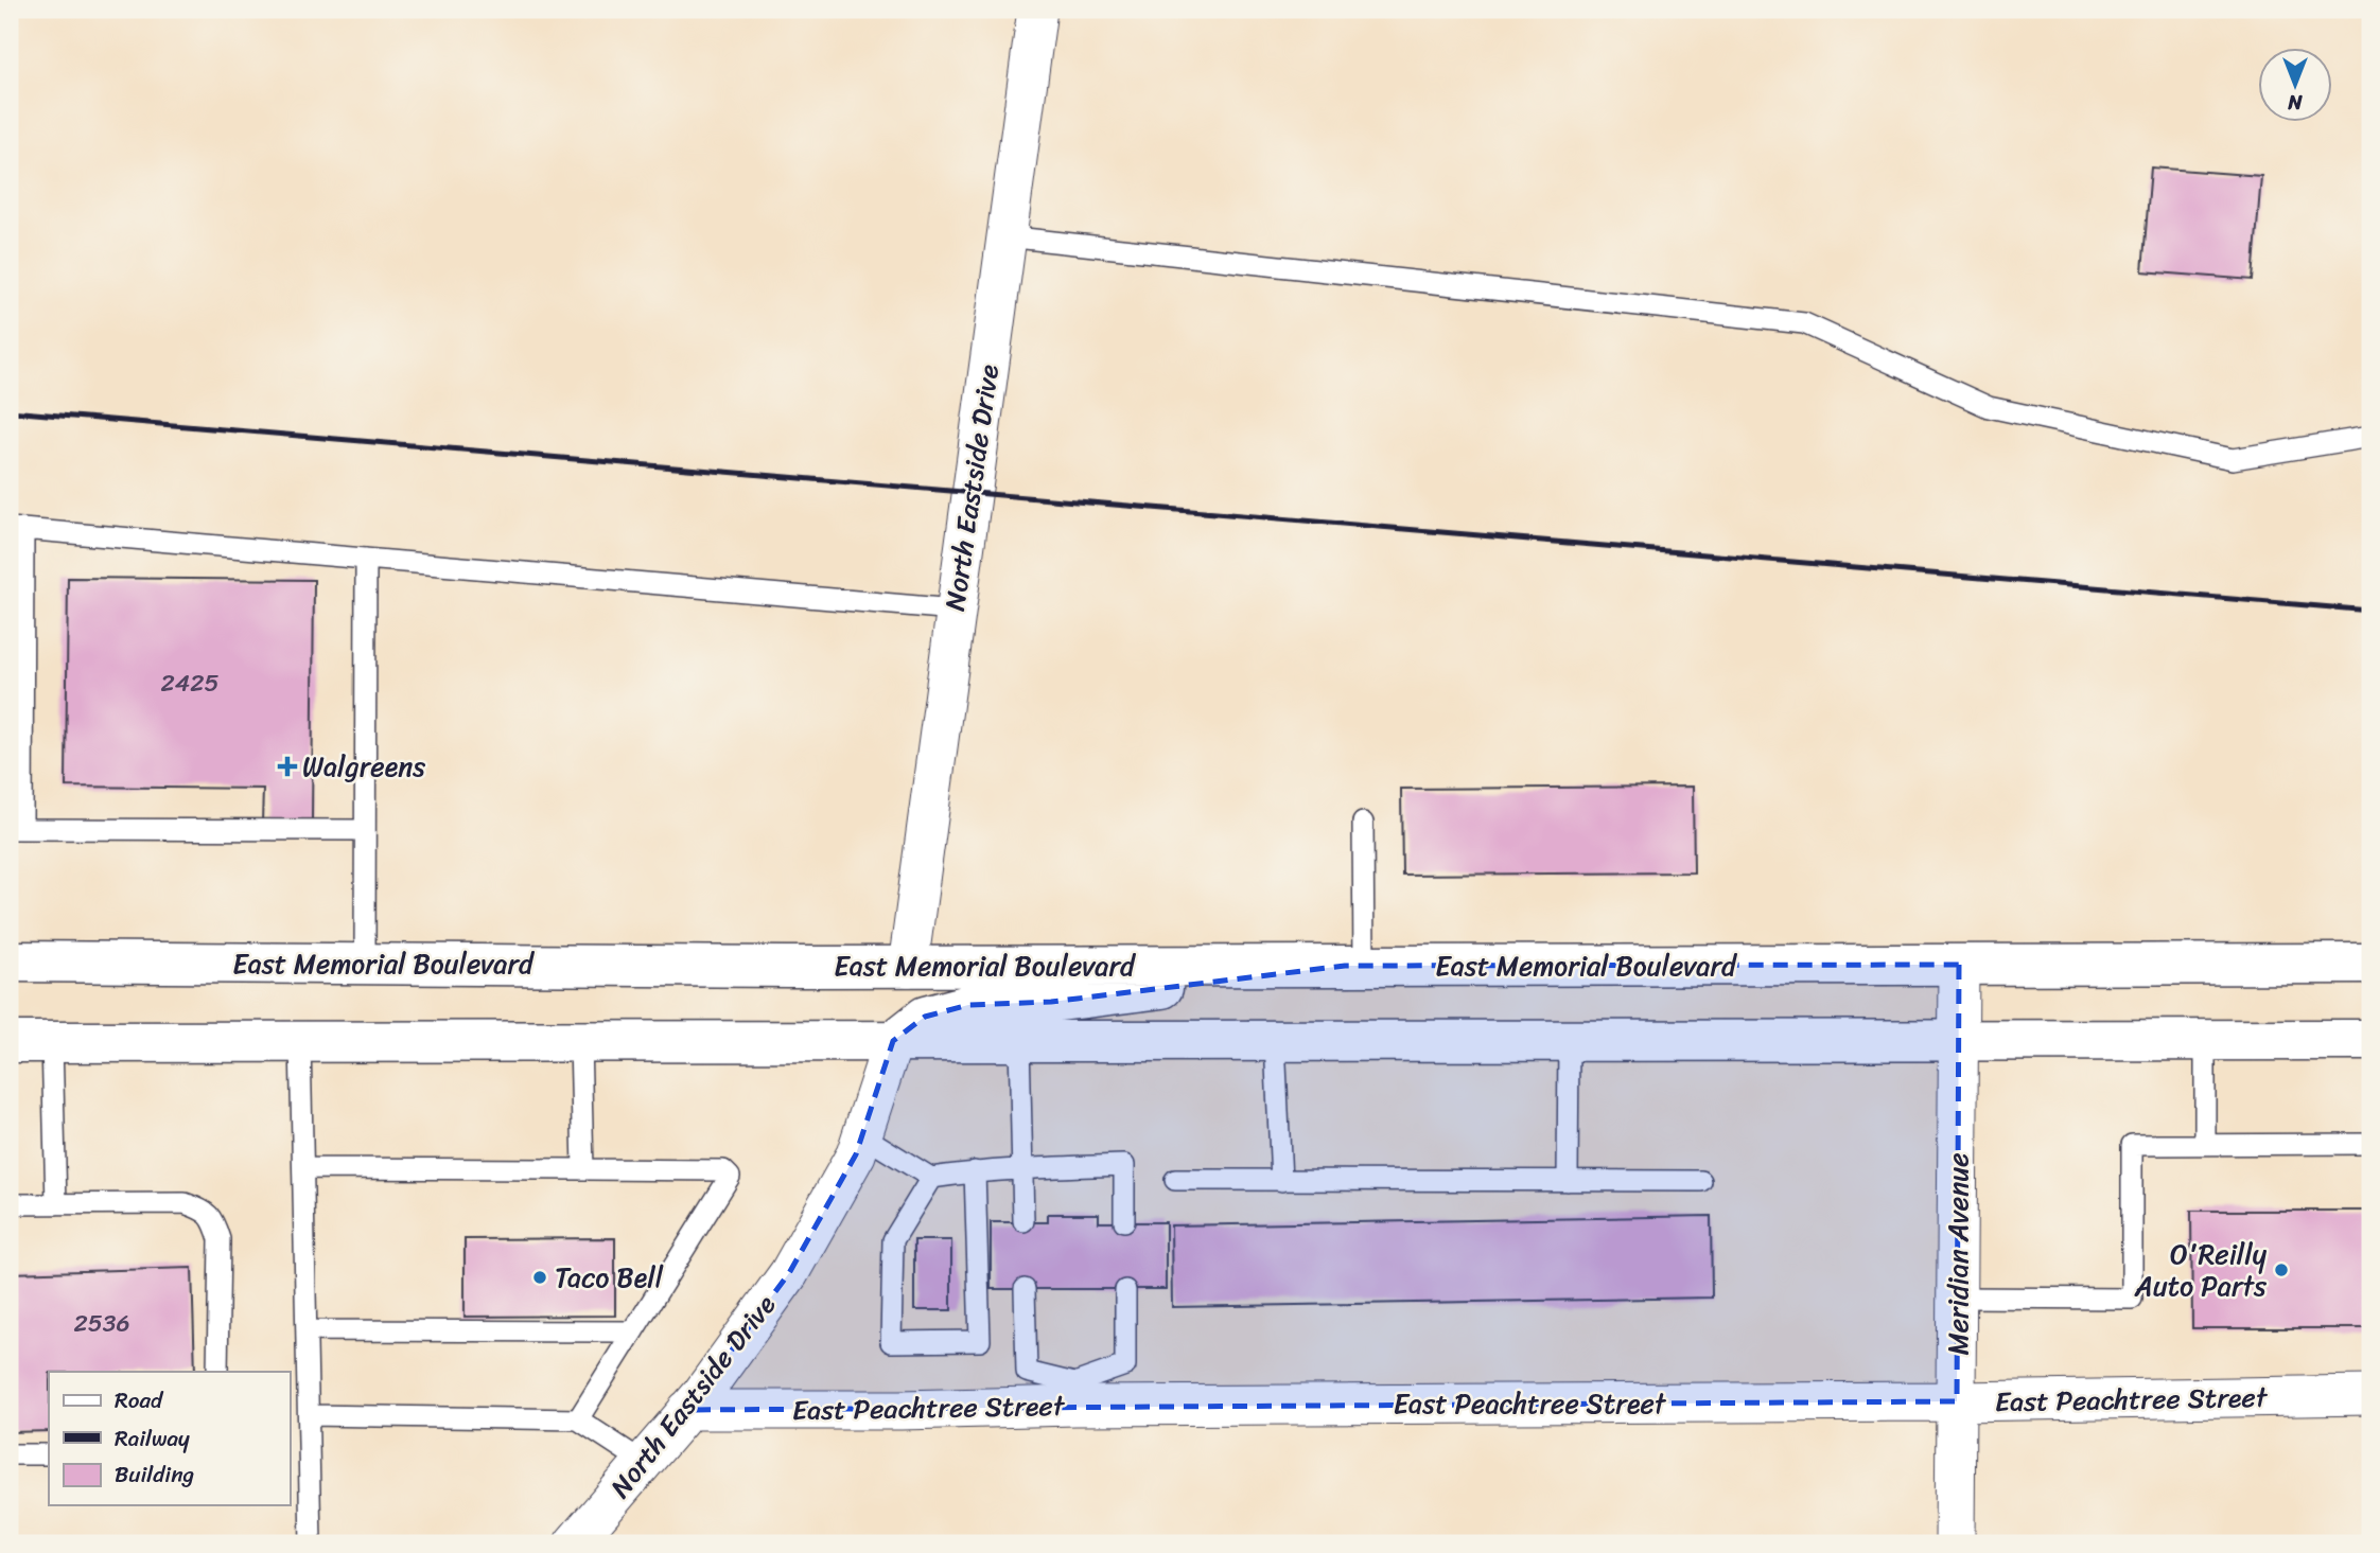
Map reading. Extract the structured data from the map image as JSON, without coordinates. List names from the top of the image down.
{
  "streets": {
    "main road": ["East Memorial Boulevard"],
    "street": ["North Eastside Drive", "Meridian Avenue", "East Peachtree Street"]
  },
  "crossings": [
    ["North Eastside Drive", "East Memorial Boulevard"],
    ["North Eastside Drive", "East Peachtree Street"],
    ["East Memorial Boulevard", "Meridian Avenue"],
    ["Meridian Avenue", "East Peachtree Street"]
  ],
  "places": {
    "health": ["Walgreens"],
    "other": ["O'Reilly Auto Parts", "Taco Bell"]
  },
  "house_numbers": ["2425", "2536"],
  "legend": ["Road", "Railway", "Building"],
  "north": "bottom"
}
